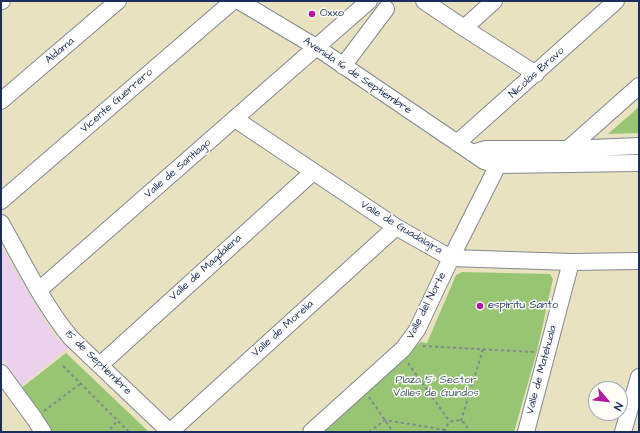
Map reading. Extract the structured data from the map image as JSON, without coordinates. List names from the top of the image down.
{
  "streets": {
    "street": [
      "Aldama",
      "Nicolás Bravo",
      "Avenida 16 de Septiembre",
      "Vicente Guerrero",
      "Valle de Santiago",
      "Valle de Guadalajra",
      "Valle de Magdalena",
      "Valle del Norte",
      "Valle de Morelia",
      "15 de Septiembre",
      "Valle de Matehuala"
    ]
  },
  "crossings": [
    ["Nicolás Bravo", "Avenida 16 de Septiembre"],
    ["Avenida 16 de Septiembre", "Valle de Santiago"],
    ["Avenida 16 de Septiembre", "Valle del Norte"],
    ["Valle de Santiago", "Valle de Guadalajra"],
    ["Valle de Santiago", "15 de Septiembre"],
    ["Valle de Guadalajra", "Valle de Magdalena"],
    ["Valle de Guadalajra", "Valle del Norte"],
    ["Valle de Guadalajra", "Valle de Morelia"],
    ["Valle de Guadalajra", "Valle de Matehuala"],
    ["Valle de Magdalena", "15 de Septiembre"],
    ["Valle de Morelia", "15 de Septiembre"]
  ],
  "parks": ["Plaza 5° Sector Valles de Guindos"],
  "places": ["Oxxo", "espíritu Santo"],
  "north": "bottom right"
}
